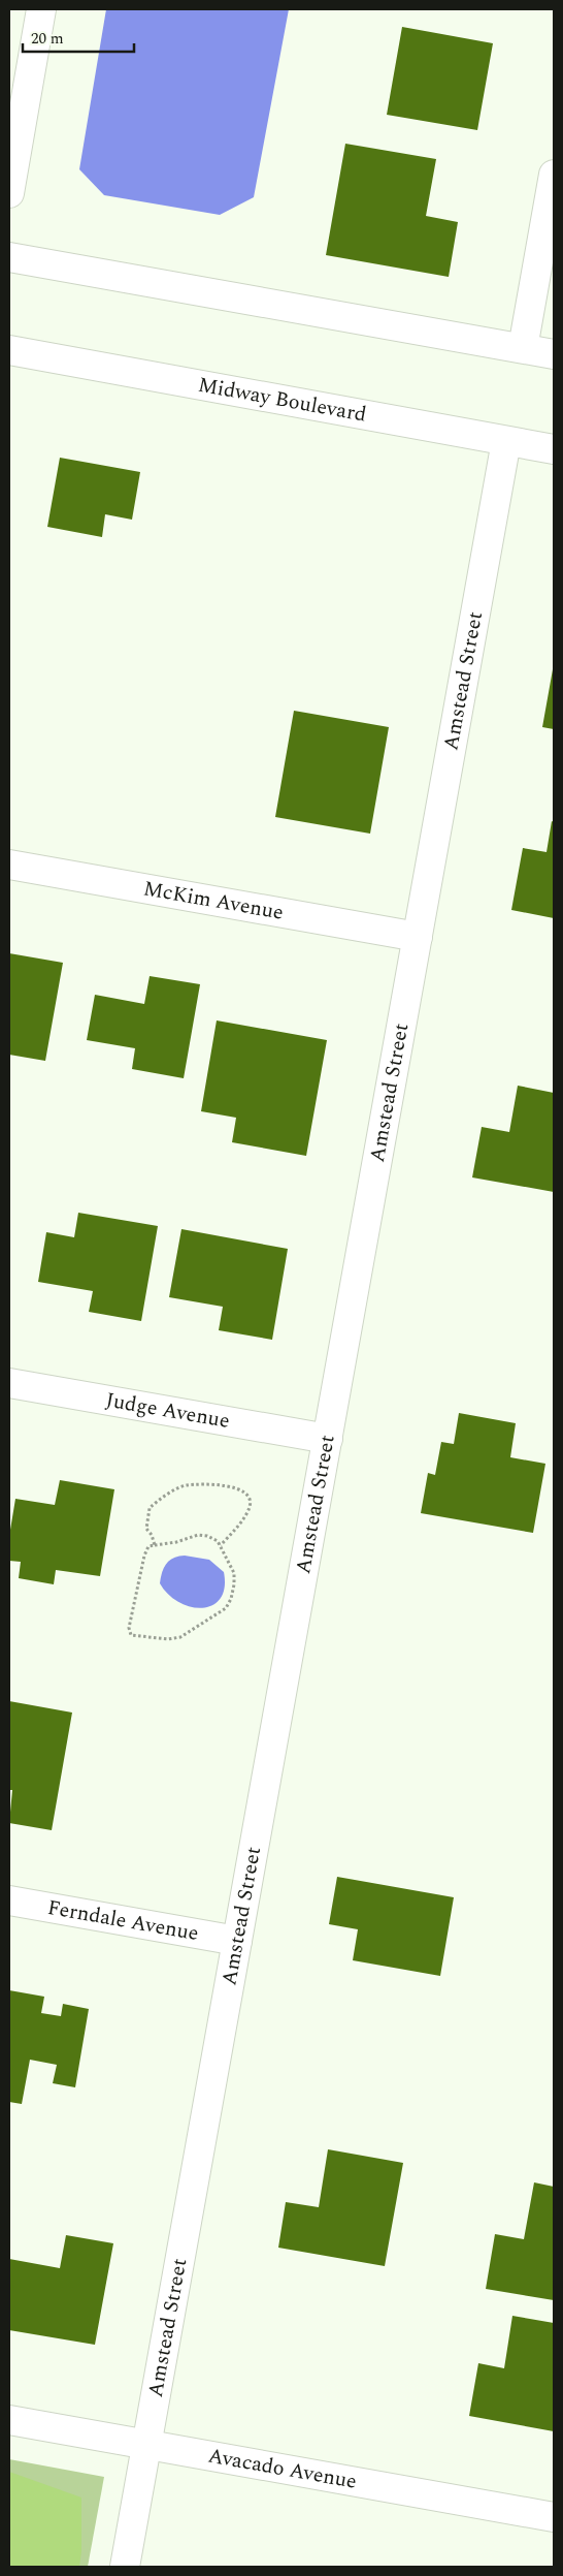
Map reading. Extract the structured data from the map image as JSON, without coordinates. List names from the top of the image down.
{
  "streets": {
    "street": [
      "Midway Boulevard",
      "Amstead Street",
      "McKim Avenue",
      "Judge Avenue",
      "Ferndale Avenue",
      "Avacado Avenue"
    ]
  },
  "crossings": [
    ["Midway Boulevard", "Amstead Street"],
    ["Amstead Street", "McKim Avenue"],
    ["Amstead Street", "Judge Avenue"],
    ["Amstead Street", "Ferndale Avenue"],
    ["Amstead Street", "Avacado Avenue"]
  ],
  "scale_bar": "20 m"
}
